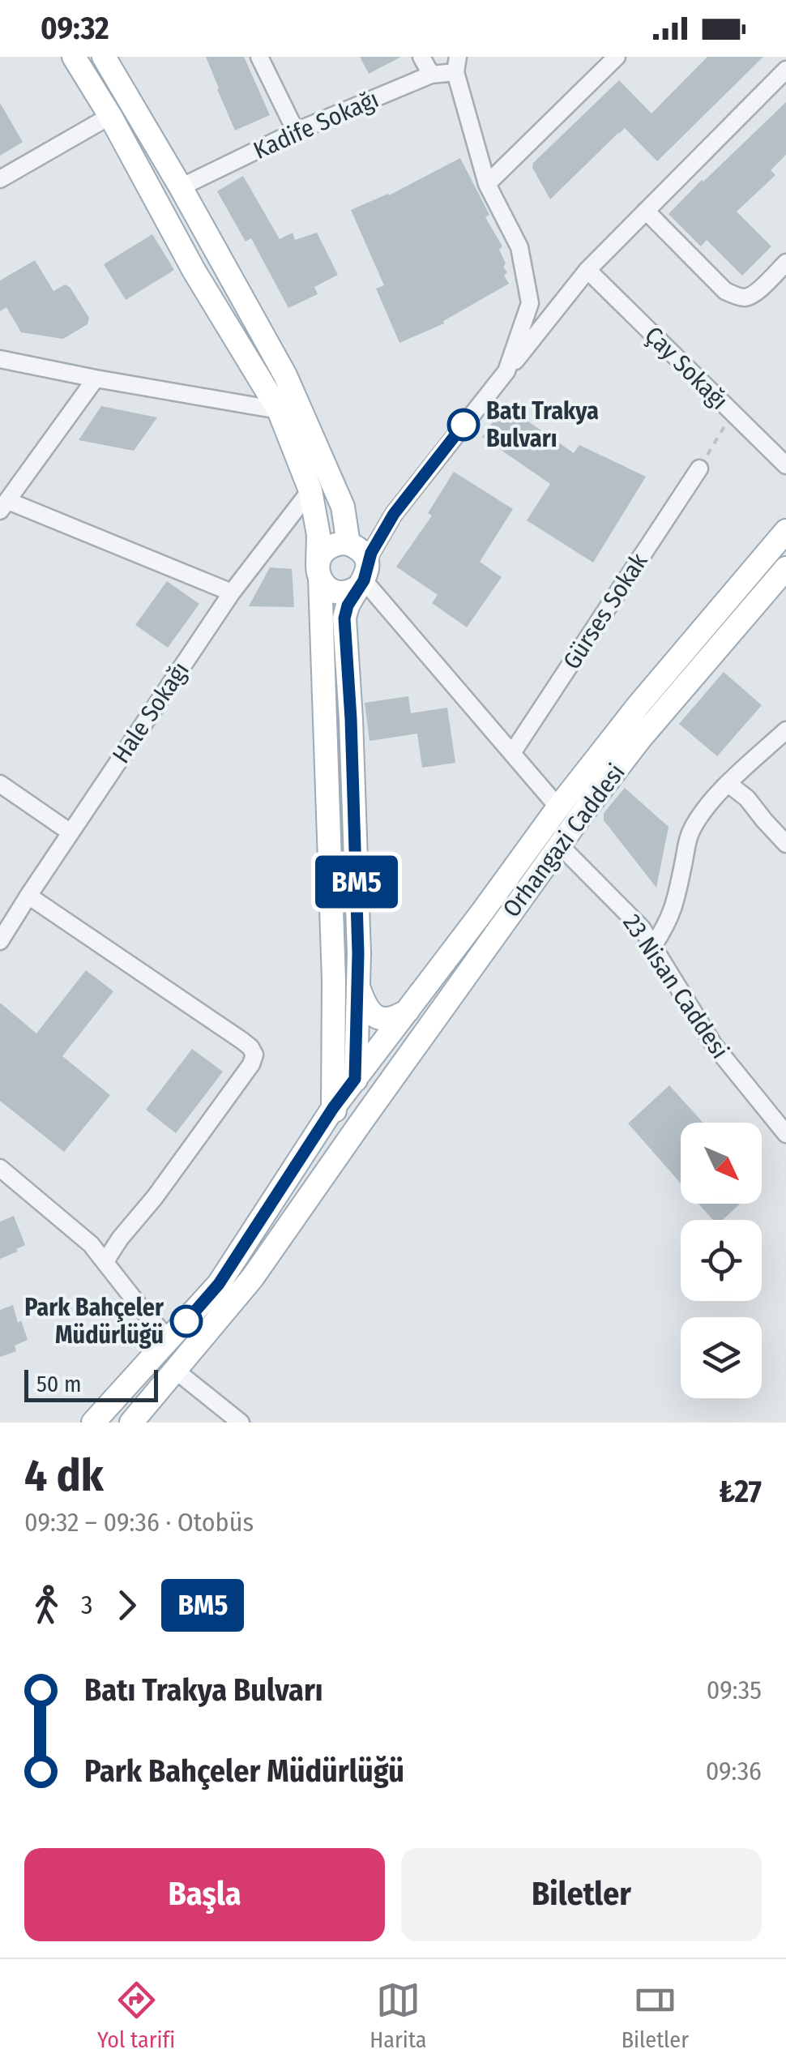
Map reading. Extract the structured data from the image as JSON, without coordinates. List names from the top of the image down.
{
  "streets": {
    "main road": ["Orhangazi Caddesi"],
    "street": [
      "Kadife Sokağı",
      "Çay Sokağı",
      "Gürses Sokak",
      "Hale Sokağı",
      "23 Nisan Caddesi"
    ]
  },
  "crossings": [
    ["Orhangazi Caddesi", "23 Nisan Caddesi"]
  ],
  "places": ["Batı Trakya Bulvarı", "Park Bahçeler Müdürlüğü"],
  "lines": ["bus line BM5"],
  "scale_bar": "50 m",
  "north": "bottom right",
  "page": {
    "status": "09:32",
    "on_map": "BM5",
    "scale": "50 m",
    "heading": ["4 dk", "09:32 – 09:36 · Otobüs", "₺27"],
    "legs": ["3", "BM5"],
    "list": [
      {
        "name": "Batı Trakya Bulvarı",
        "value": "09:35"
      },
      {
        "name": "Park Bahçeler Müdürlüğü",
        "value": "09:36"
      }
    ],
    "buttons": ["Başla", "Biletler"],
    "tabs": ["Yol tarifi", "Harita", "Biletler"]
  }
}
